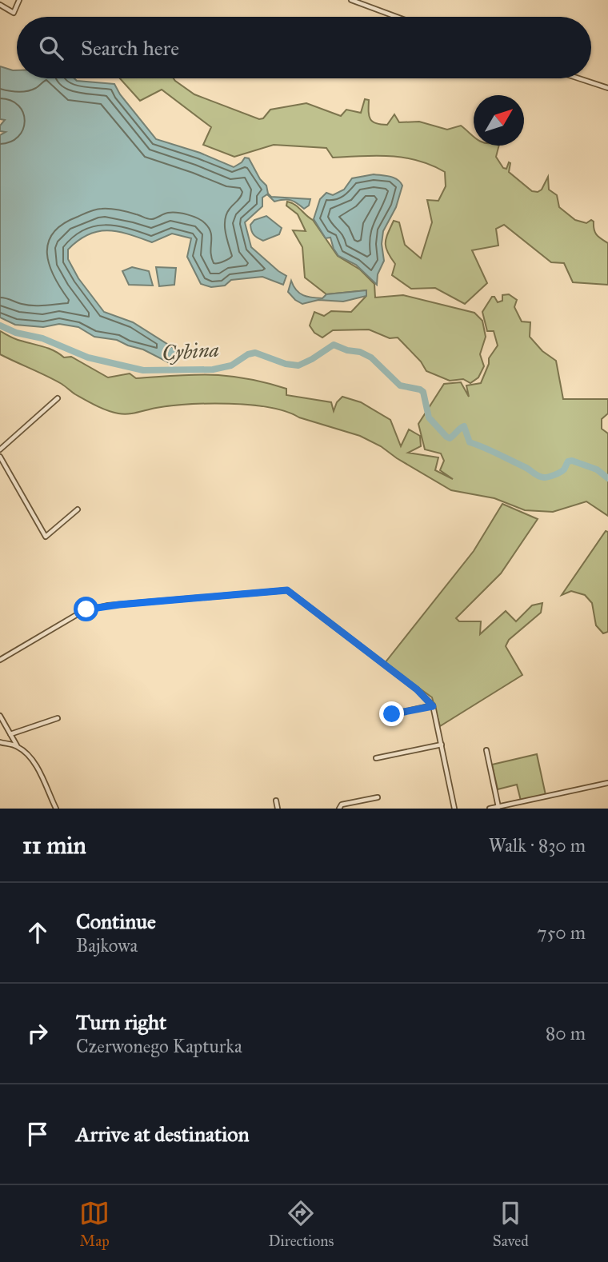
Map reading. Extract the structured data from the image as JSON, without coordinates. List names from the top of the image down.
{
  "water": ["Cybina"],
  "north": "top right",
  "page": {
    "search": "Search here",
    "heading": ["11 min", "Walk · 830 m"],
    "list": [
      ["Continue", "Bajkowa", "750 m"],
      ["Turn right", "Czerwonego Kapturka", "80 m"],
      "Arrive at destination"
    ],
    "nav": ["Map", "Directions", "Saved"]
  }
}
